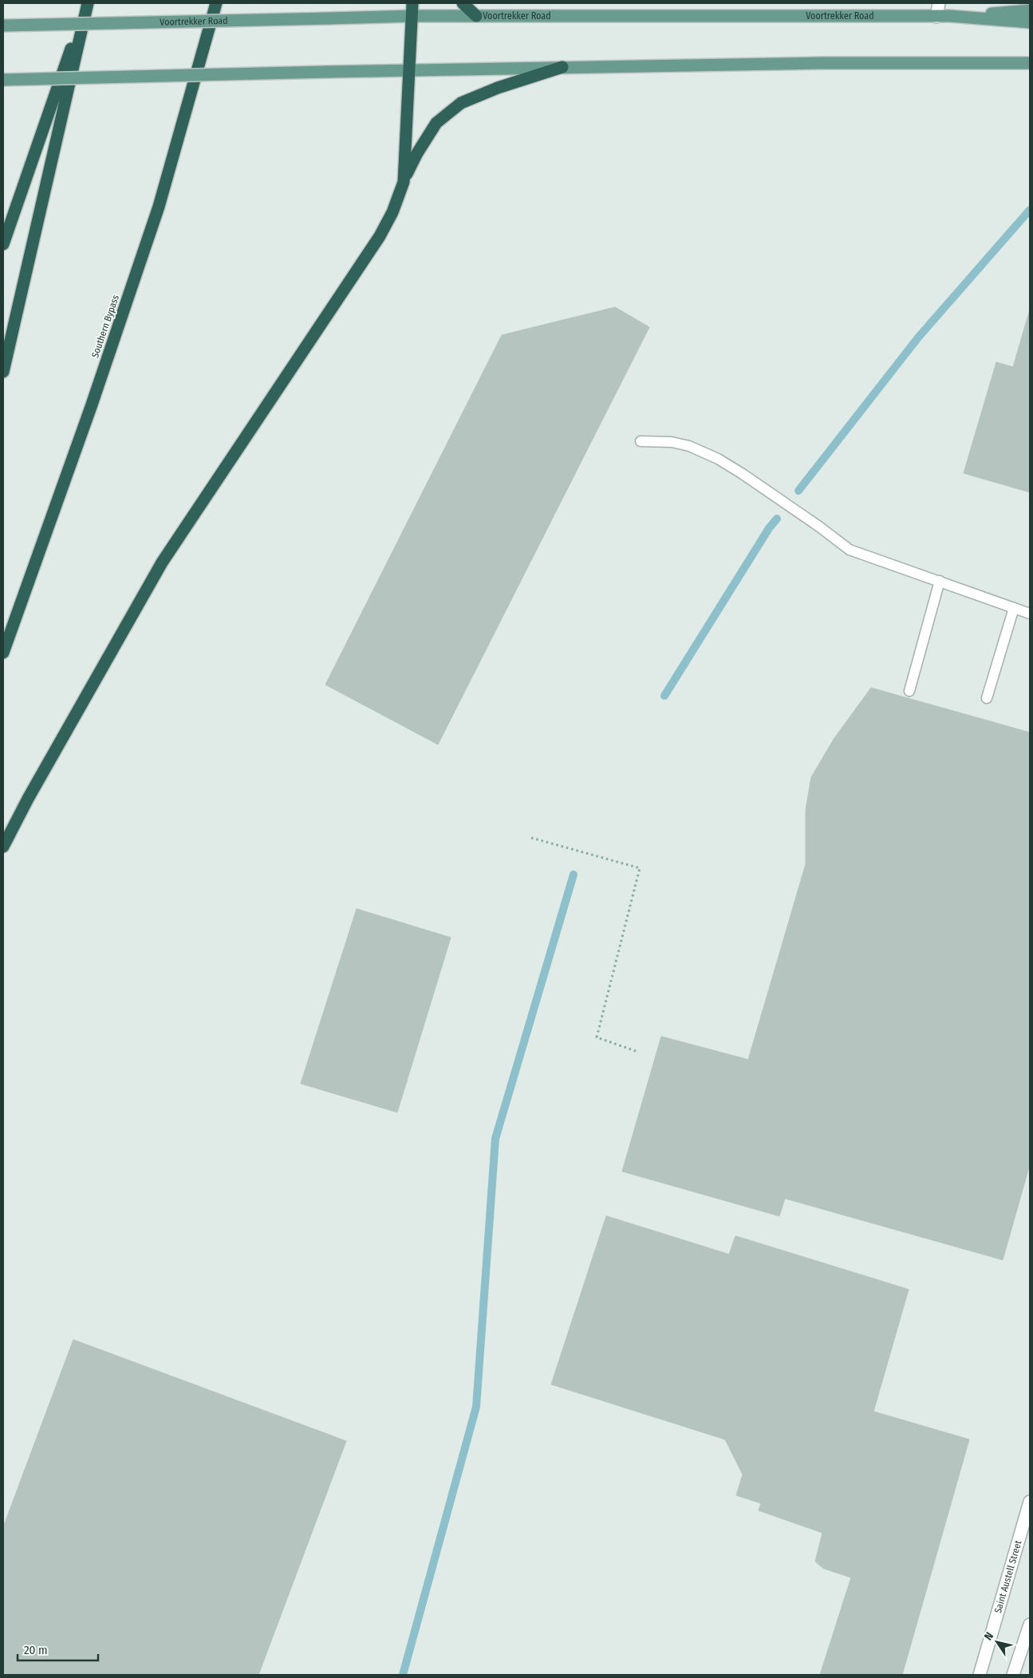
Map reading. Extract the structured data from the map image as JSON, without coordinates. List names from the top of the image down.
{
  "streets": {
    "highway": ["Southern Bypass"],
    "main road": ["Voortrekker Road"],
    "street": ["Saint Austell Street"]
  },
  "scale_bar": "20 m",
  "north": "top left"
}
